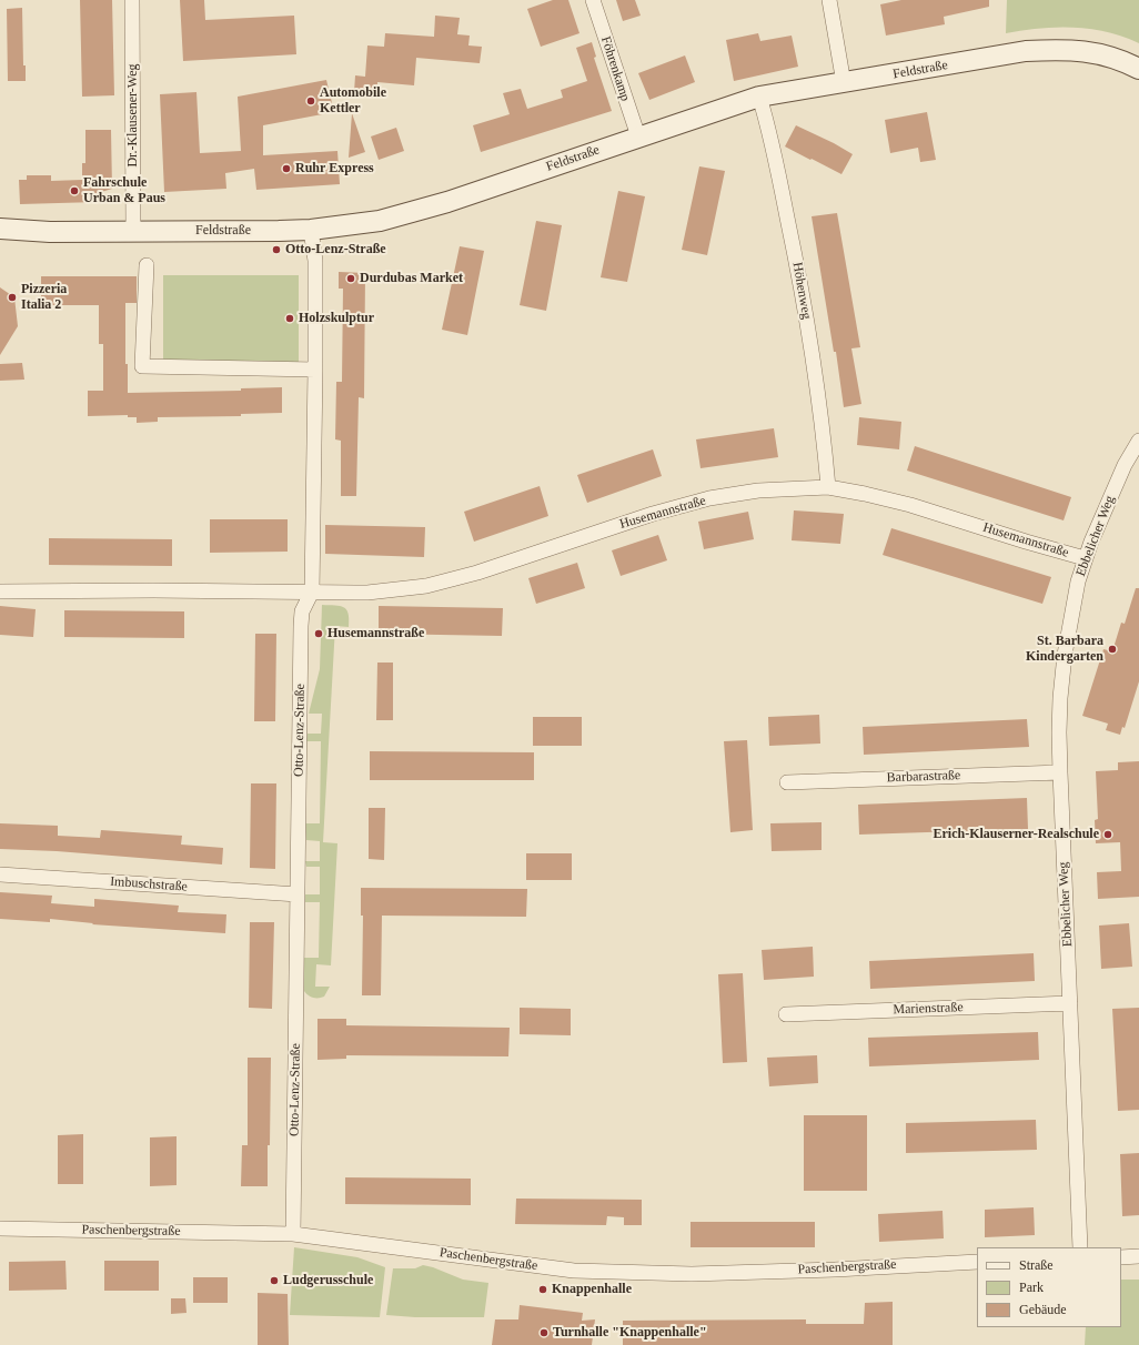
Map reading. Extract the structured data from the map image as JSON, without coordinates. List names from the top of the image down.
{
  "streets": {
    "main road": ["Feldstraße"],
    "street": [
      "Föhrenkamp",
      "Dr.-Klausener-Weg",
      "Höhenweg",
      "Husemannstraße",
      "Ebbelicher Weg",
      "Otto-Lenz-Straße",
      "Barbarastraße",
      "Imbuschstraße",
      "Marienstraße",
      "Paschenbergstraße"
    ]
  },
  "crossings": [
    ["Föhrenkamp", "Feldstraße"],
    ["Feldstraße", "Dr.-Klausener-Weg"],
    ["Feldstraße", "Höhenweg"],
    ["Feldstraße", "Otto-Lenz-Straße"],
    ["Höhenweg", "Husemannstraße"],
    ["Husemannstraße", "Ebbelicher Weg"],
    ["Husemannstraße", "Otto-Lenz-Straße"],
    ["Ebbelicher Weg", "Barbarastraße"],
    ["Ebbelicher Weg", "Marienstraße"],
    ["Otto-Lenz-Straße", "Imbuschstraße"],
    ["Otto-Lenz-Straße", "Paschenbergstraße"]
  ],
  "places": [
    "Automobile Kettler",
    "Ruhr Express",
    "Fahrschule Urban & Paus",
    "Otto-Lenz-Straße",
    "Durdubas Market",
    "Pizzeria Italia 2",
    "Holzskulptur",
    "Husemannstraße",
    "St. Barbara Kindergarten",
    "Erich-Klauserner-Realschule",
    "Ludgerusschule",
    "Knappenhalle",
    "Turnhalle \"Knappenhalle\""
  ],
  "legend": ["Straße", "Park", "Gebäude"]
}
